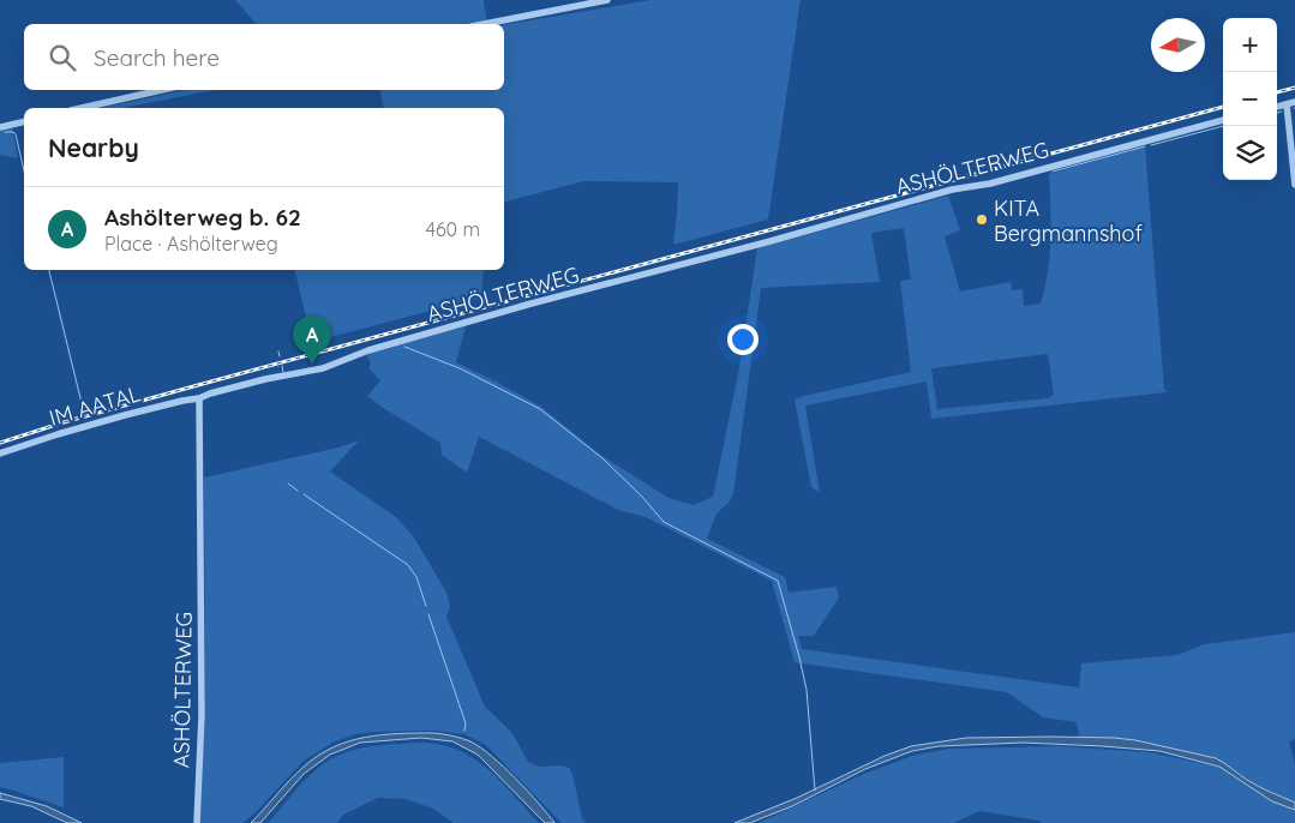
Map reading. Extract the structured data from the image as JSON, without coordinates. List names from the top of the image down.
{
  "streets": {
    "street": ["ASHÖLTERWEG", "IM AATAL"]
  },
  "crossings": [
    ["ASHÖLTERWEG", "IM AATAL"]
  ],
  "places": ["KITA Bergmannshof"],
  "north": "left",
  "page": {
    "map_buttons": ["+", "−"],
    "search": "Search here",
    "heading": "Nearby",
    "list": [
      {
        "mark": "A",
        "name": "Ashölterweg b. 62",
        "note": "Place · Ashölterweg",
        "value": "460 m"
      }
    ],
    "pins": "A"
  }
}
